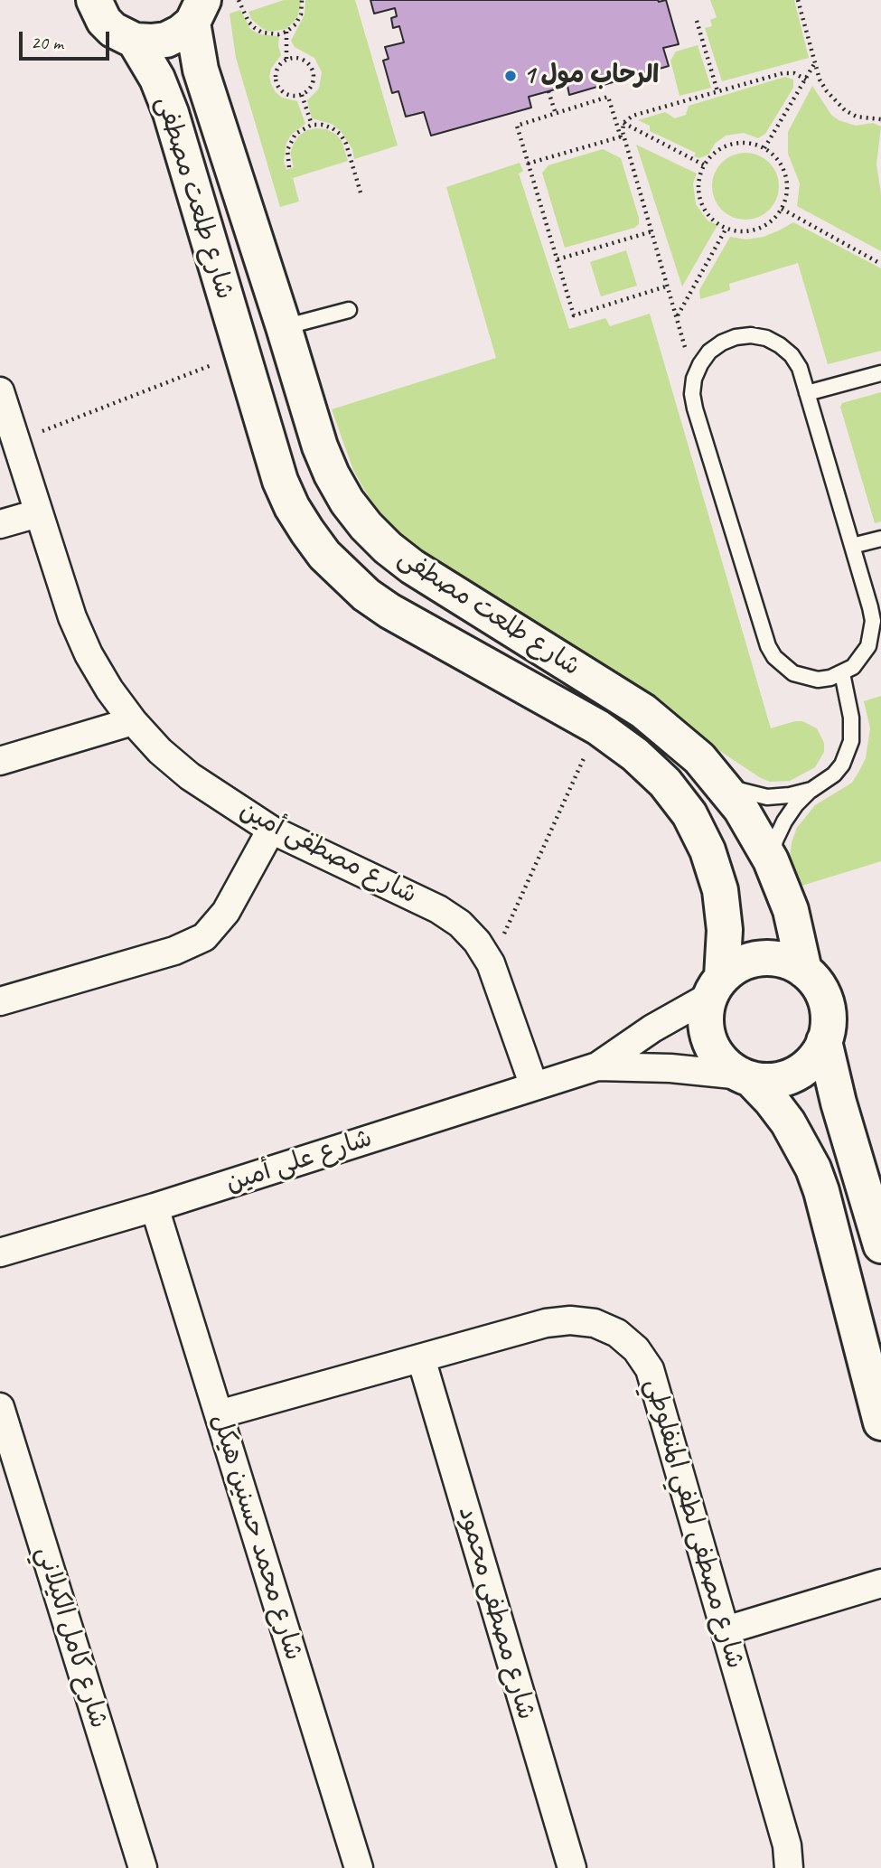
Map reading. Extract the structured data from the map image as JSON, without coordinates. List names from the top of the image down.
{
  "streets": {
    "street": [
      "شارع طلعت مصطفى",
      "شارع مصطفى أمين",
      "شارع على أمين",
      "شارع مصطفى لطفي المنفلوطي",
      "شارع محمد حسنين هيكل",
      "شارع مصطفى محمود",
      "شارع كامل الكيلاني"
    ]
  },
  "crossings": [
    ["شارع طلعت مصطفى", "شارع على أمين"],
    ["شارع مصطفى أمين", "شارع على أمين"],
    ["شارع على أمين", "شارع محمد حسنين هيكل"],
    ["شارع مصطفى لطفي المنفلوطي", "شارع محمد حسنين هيكل"],
    ["شارع مصطفى لطفي المنفلوطي", "شارع مصطفى محمود"]
  ],
  "places": ["الرحاب مول 1"],
  "scale_bar": "20 m"
}
